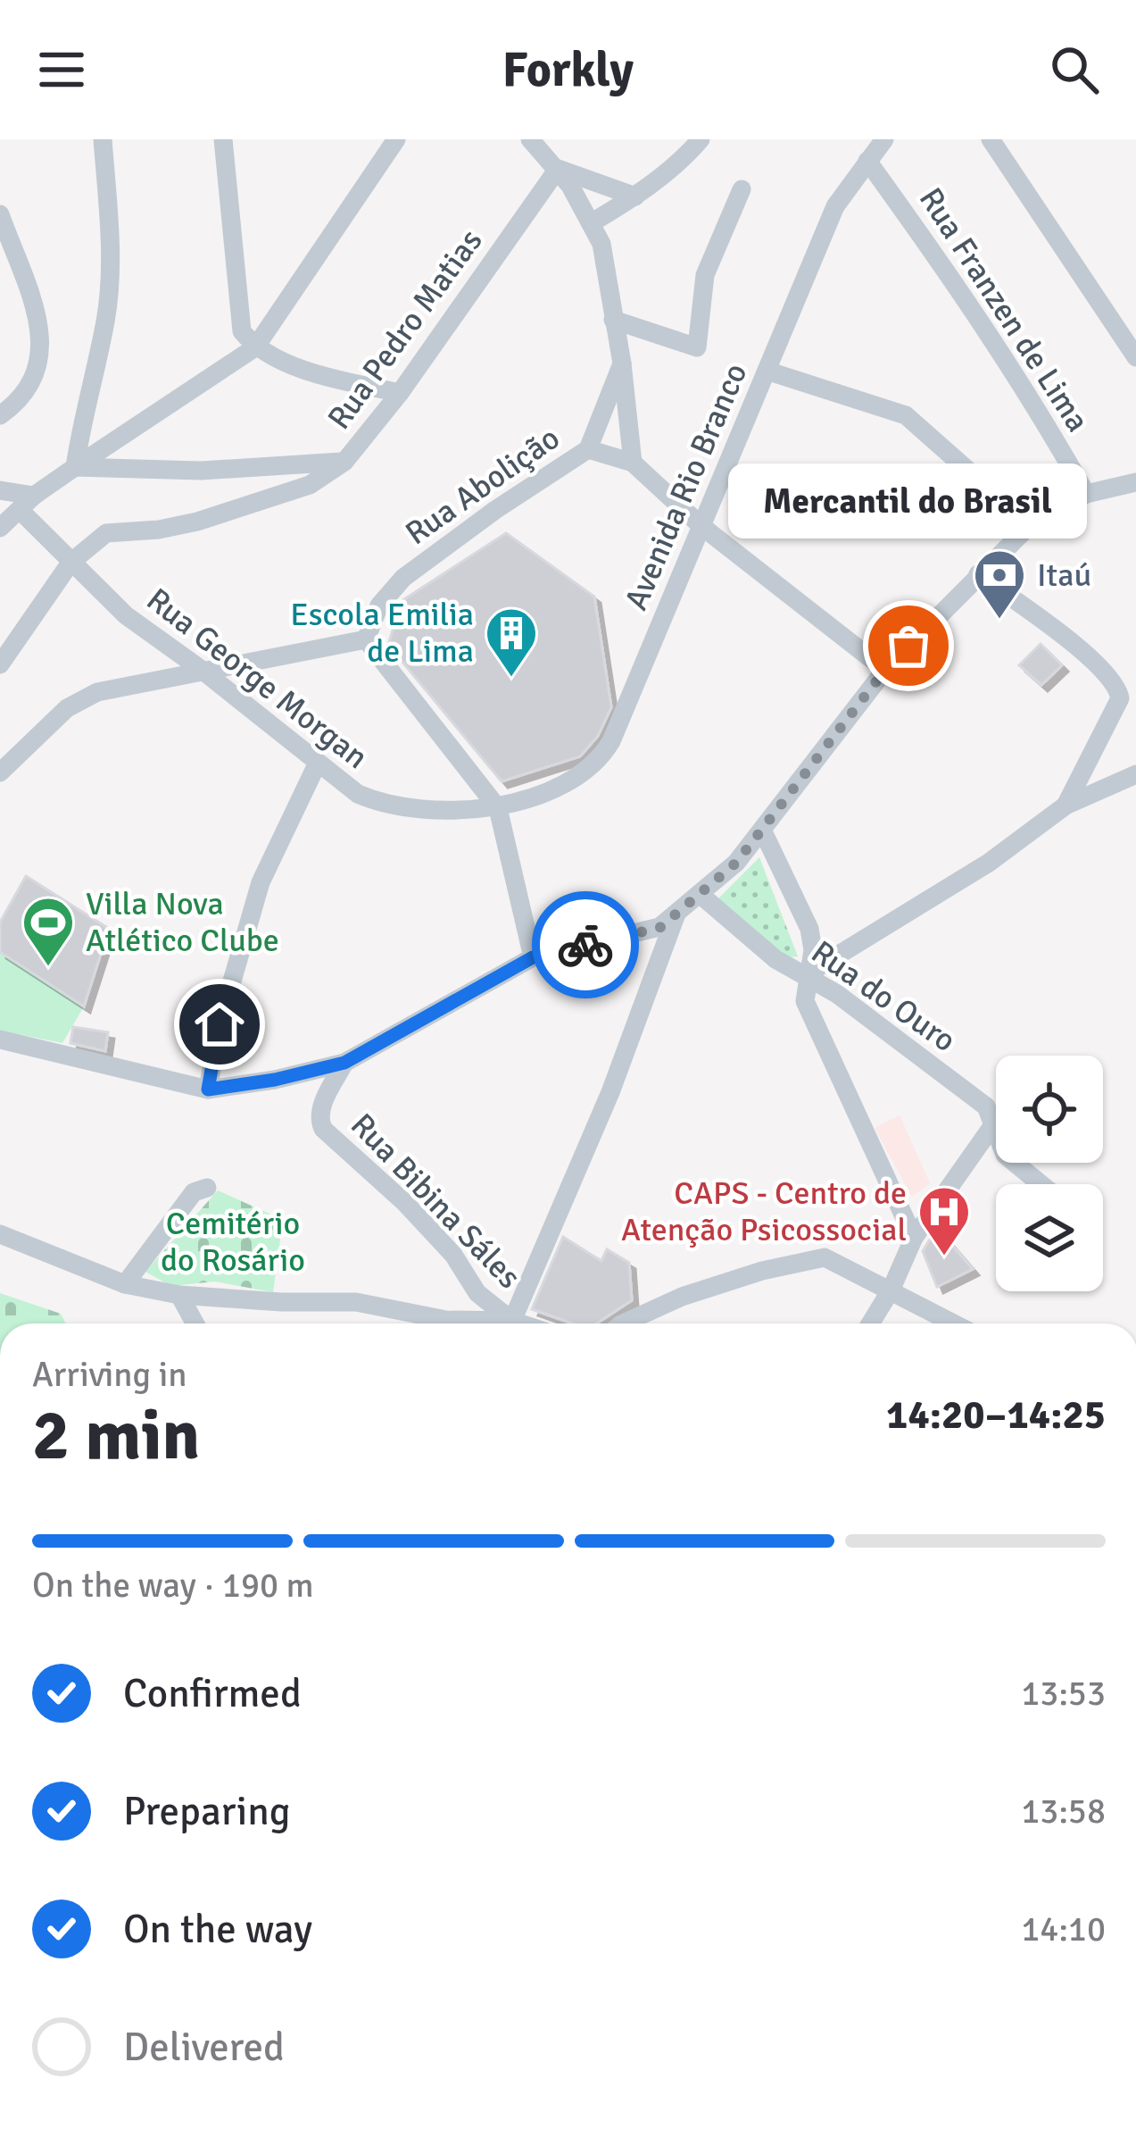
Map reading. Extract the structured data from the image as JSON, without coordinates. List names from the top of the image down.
{
  "streets": {
    "street": [
      "Rua Franzen de Lima",
      "Rua Pedro Matias",
      "Rua Abolição",
      "Avenida Rio Branco",
      "Rua George Morgan",
      "Rua do Ouro",
      "Rua Bibina Sáles"
    ]
  },
  "crossings": [
    ["Rua Franzen de Lima", "Avenida Rio Branco"],
    ["Avenida Rio Branco", "Rua George Morgan"]
  ],
  "parks": ["Cemitério do Rosário"],
  "places": {
    "bank": ["Itaú"],
    "other": ["Mercantil do Brasil"],
    "building": ["Escola Emilia de Lima"],
    "sports": ["Villa Nova Atlético Clube"],
    "hospital": ["CAPS - Centro de Atenção Psicossocial"]
  },
  "page": {
    "header": "Forkly",
    "bubble": "Mercantil do Brasil",
    "heading": ["2 min", "Arriving in", "14:20–14:25"],
    "bar": "On the way · 190 m",
    "list": [
      ["Confirmed", "13:53"],
      ["Preparing", "13:58"],
      ["On the way", "14:10"],
      "Delivered"
    ]
  }
}
